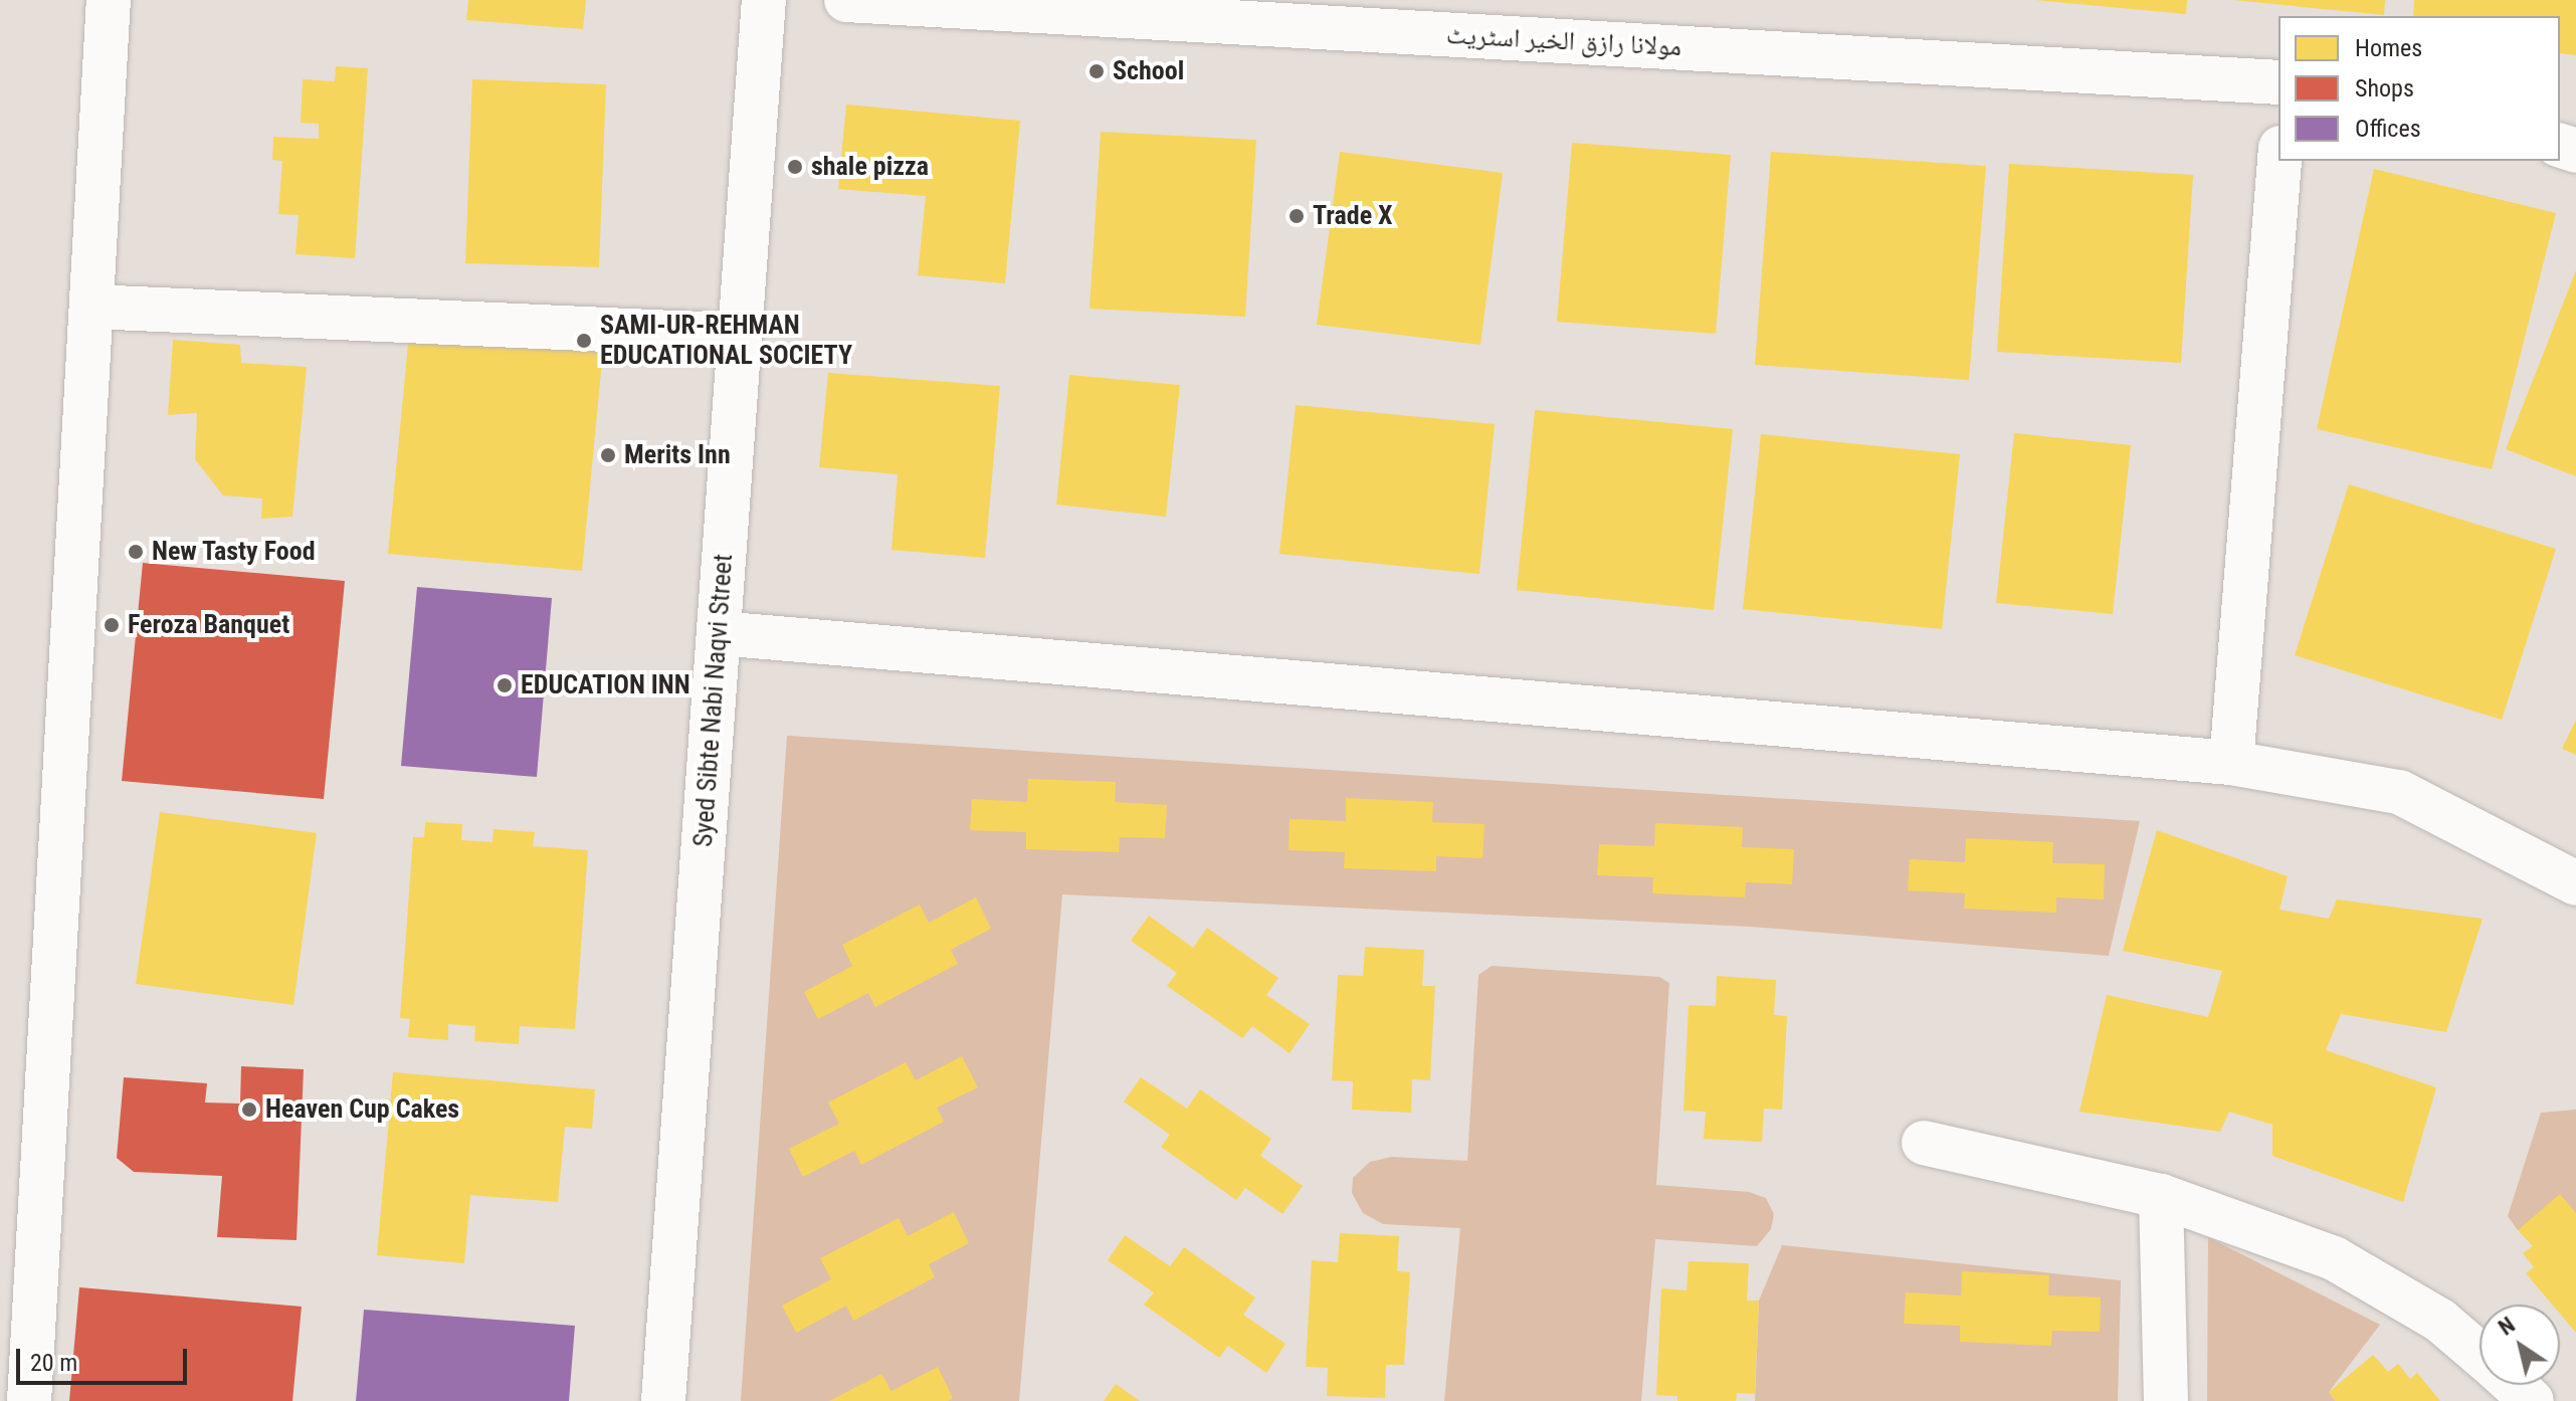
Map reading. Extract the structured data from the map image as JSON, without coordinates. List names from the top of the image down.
{
  "streets": {
    "street": ["مولانا رازق الخیر اسٹریٹ", "Syed Sibte Nabi Naqvi Street"]
  },
  "places": [
    "School",
    "shale pizza",
    "Trade X",
    "SAMI-UR-REHMAN EDUCATIONAL SOCIETY",
    "Merits Inn",
    "New Tasty Food",
    "Feroza Banquet",
    "EDUCATION INN",
    "Heaven Cup Cakes"
  ],
  "legend": ["Homes", "Shops", "Offices"],
  "scale_bar": "20 m",
  "north": "top left"
}
